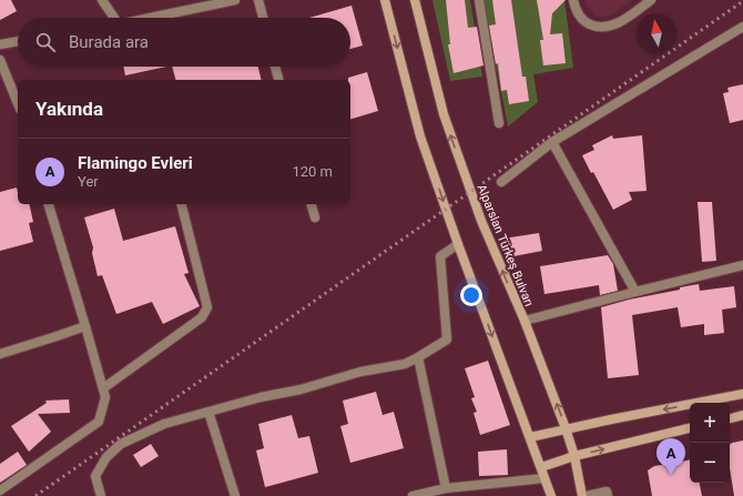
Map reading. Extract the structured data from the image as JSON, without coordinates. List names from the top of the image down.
{
  "streets": {
    "main road": ["Alparslan Türkeş Bulvarı"]
  },
  "north": "top",
  "page": {
    "search": "Burada ara",
    "heading": "Yakında",
    "list": [
      {
        "mark": "A",
        "name": "Flamingo Evleri",
        "note": "Yer",
        "value": "120 m"
      }
    ],
    "map_buttons": ["+", "−"],
    "pins": "A"
  }
}
